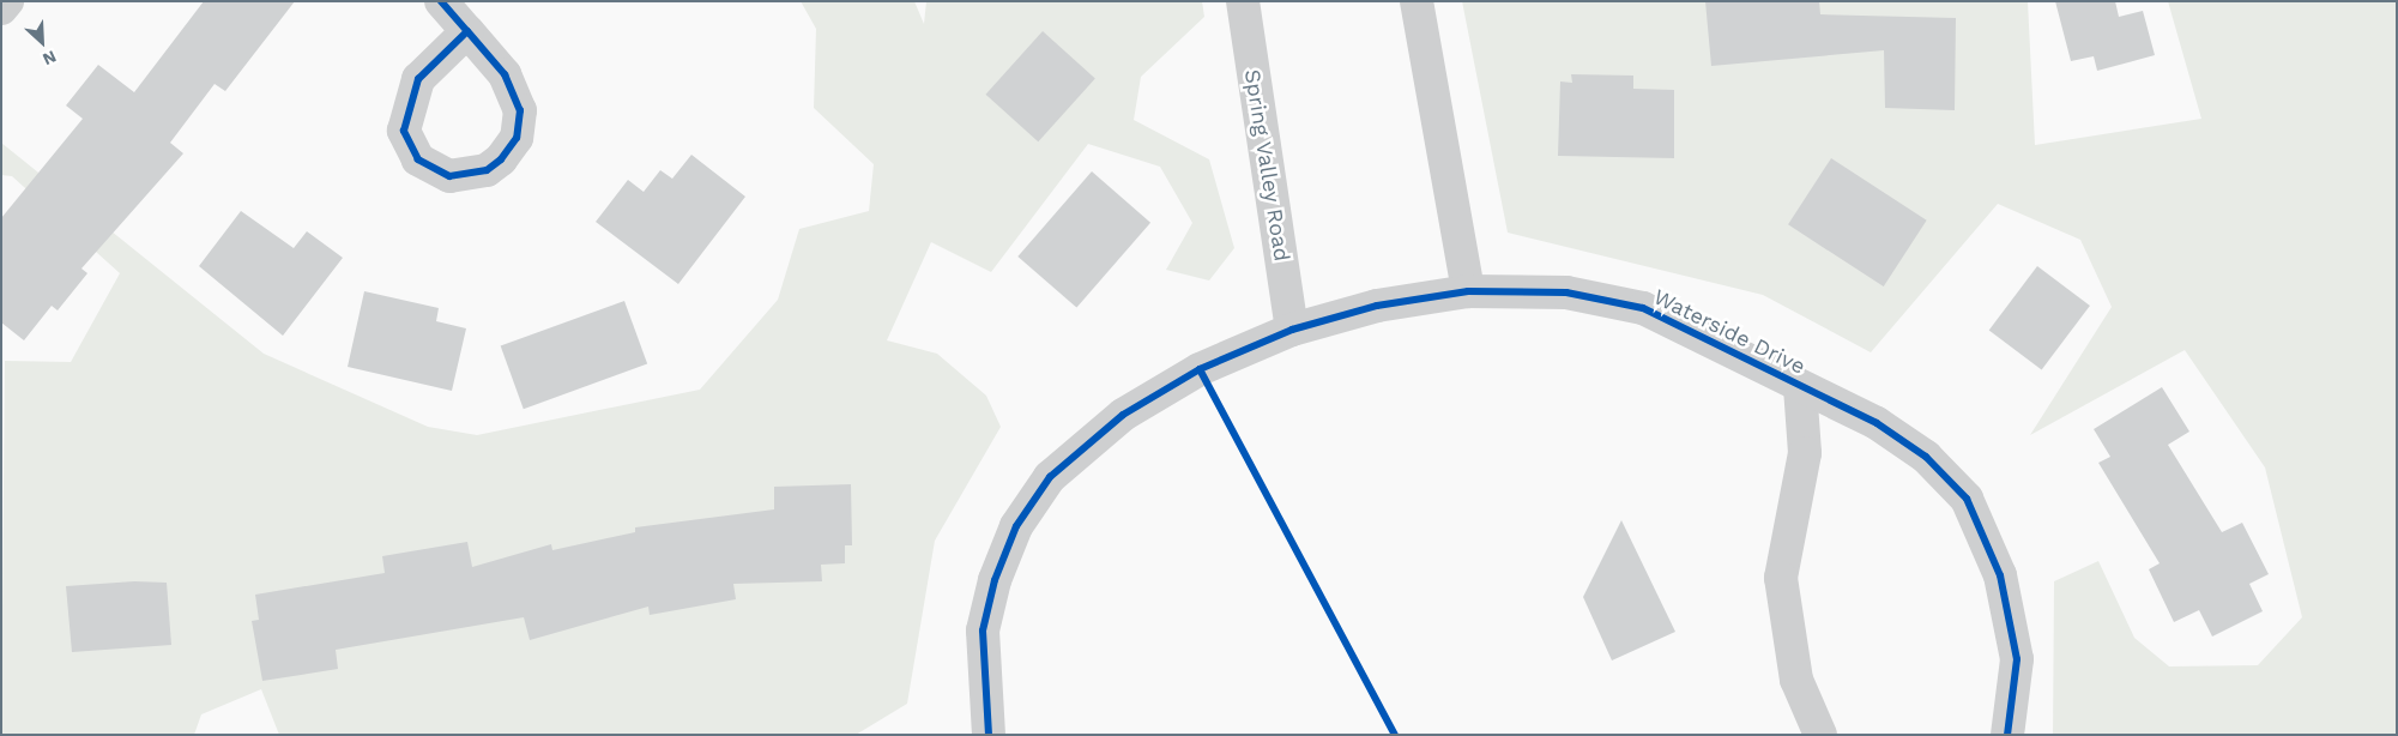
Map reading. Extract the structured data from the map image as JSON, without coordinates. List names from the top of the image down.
{
  "streets": {
    "street": ["Spring Valley Road", "Waterside Drive"]
  },
  "crossings": [
    ["Spring Valley Road", "Waterside Drive"]
  ],
  "north": "bottom right"
}
